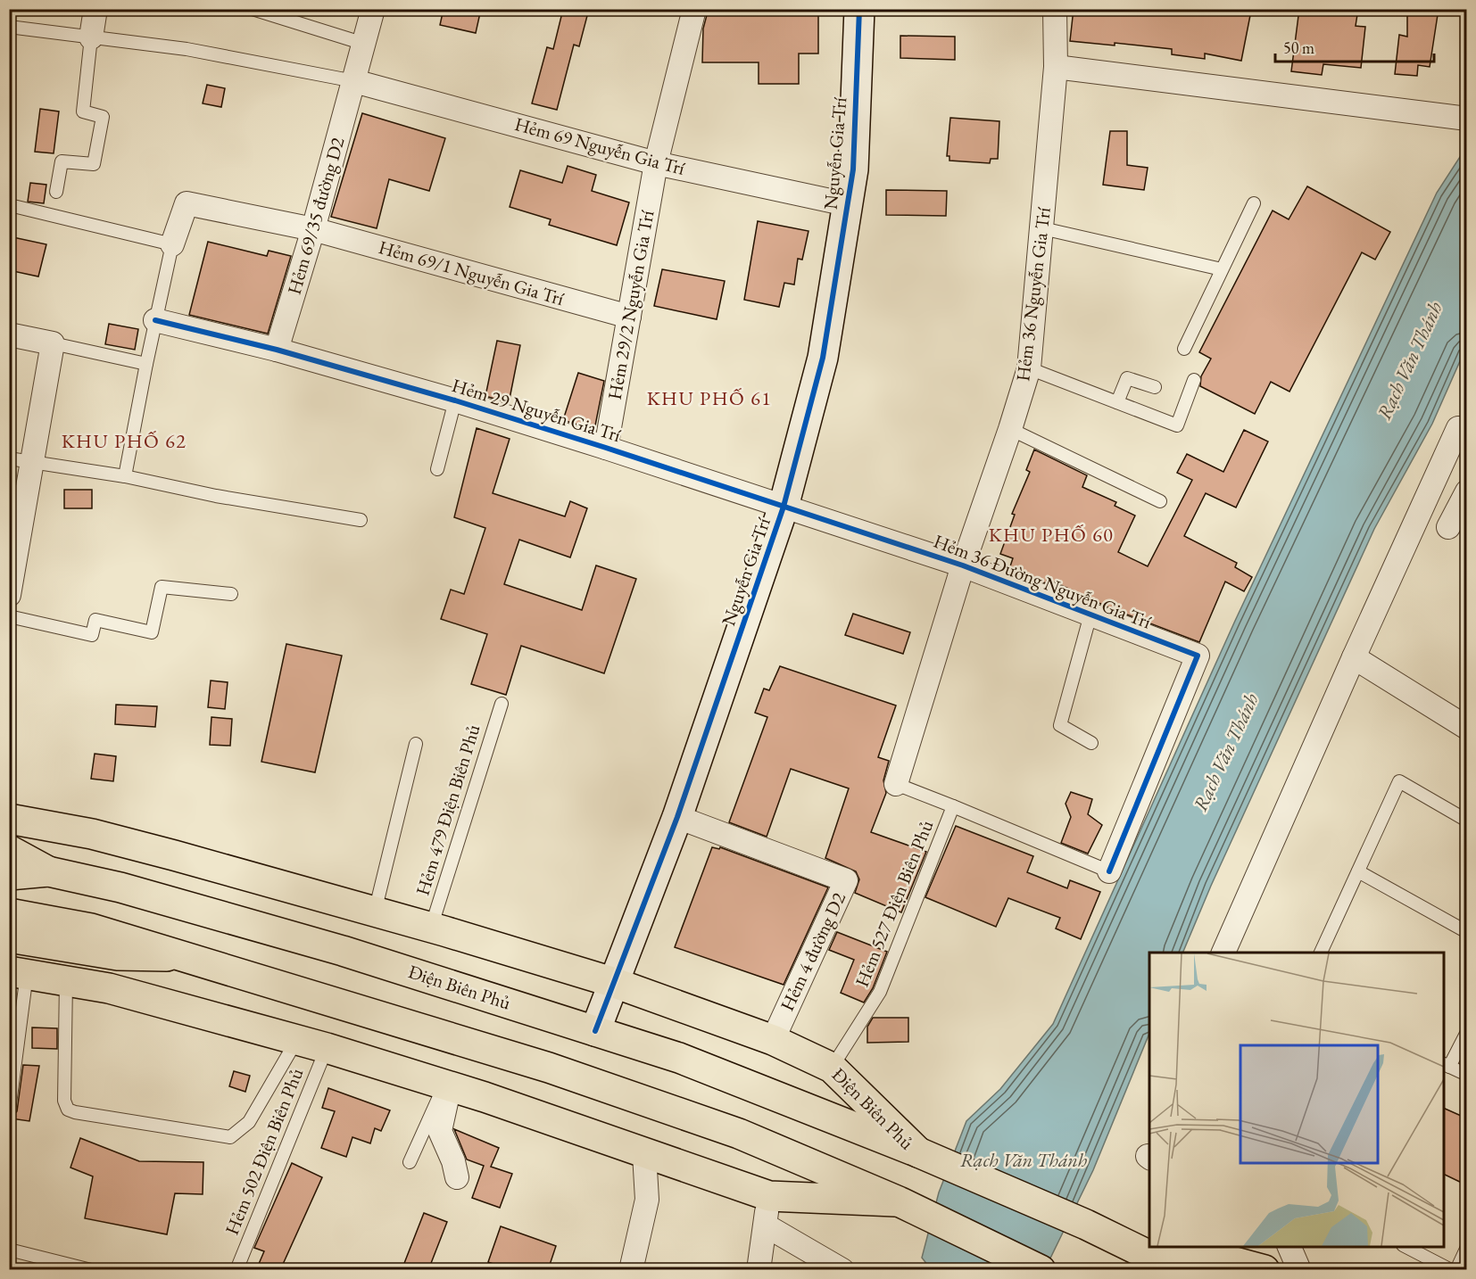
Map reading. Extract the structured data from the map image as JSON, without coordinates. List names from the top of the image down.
{
  "streets": {
    "main road": ["Điện Biên Phủ"],
    "street": [
      "Hẻm 69 Nguyễn Gia Trí",
      "Nguyễn Gia Trí",
      "Hẻm 69/35 đường D2",
      "Hẻm 69/1 Nguyễn Gia Trí",
      "Hẻm 36 Nguyễn Gia Trí",
      "Hẻm 29/2 Nguyễn Gia Trí",
      "Hẻm 29 Nguyễn Gia Trí",
      "Hẻm 36 Đường Nguyễn Gia Trí",
      "Hẻm 4 đường D2"
    ],
    "lane": ["Hẻm 479 Điện Biên Phủ", "Hẻm 527 Điện Biên Phủ", "Hẻm 502 Điện Biên Phủ"]
  },
  "crossings": [
    ["Hẻm 69 Nguyễn Gia Trí", "Nguyễn Gia Trí"],
    ["Hẻm 69 Nguyễn Gia Trí", "Hẻm 69/35 đường D2"],
    ["Hẻm 69 Nguyễn Gia Trí", "Hẻm 29/2 Nguyễn Gia Trí"],
    ["Nguyễn Gia Trí", "Hẻm 29 Nguyễn Gia Trí"],
    ["Nguyễn Gia Trí", "Hẻm 36 Đường Nguyễn Gia Trí"],
    ["Nguyễn Gia Trí", "Hẻm 4 đường D2"],
    ["Nguyễn Gia Trí", "Điện Biên Phủ"],
    ["Hẻm 69/35 đường D2", "Hẻm 69/1 Nguyễn Gia Trí"],
    ["Hẻm 69/35 đường D2", "Hẻm 29 Nguyễn Gia Trí"],
    ["Hẻm 69/1 Nguyễn Gia Trí", "Hẻm 29/2 Nguyễn Gia Trí"],
    ["Hẻm 36 Nguyễn Gia Trí", "Hẻm 36 Đường Nguyễn Gia Trí"],
    ["Hẻm 36 Nguyễn Gia Trí", "Hẻm 527 Điện Biên Phủ"],
    ["Hẻm 29/2 Nguyễn Gia Trí", "Hẻm 29 Nguyễn Gia Trí"],
    ["Hẻm 29 Nguyễn Gia Trí", "Hẻm 36 Đường Nguyễn Gia Trí"],
    ["Hẻm 36 Đường Nguyễn Gia Trí", "Hẻm 527 Điện Biên Phủ"],
    ["Hẻm 479 Điện Biên Phủ", "Điện Biên Phủ"],
    ["Hẻm 527 Điện Biên Phủ", "Điện Biên Phủ"],
    ["Hẻm 4 đường D2", "Điện Biên Phủ"]
  ],
  "districts": ["KHU PHỐ 61", "KHU PHỐ 62", "KHU PHỐ 60"],
  "water": ["Rạch Văn Thánh"],
  "scale_bar": "50 m"
}
